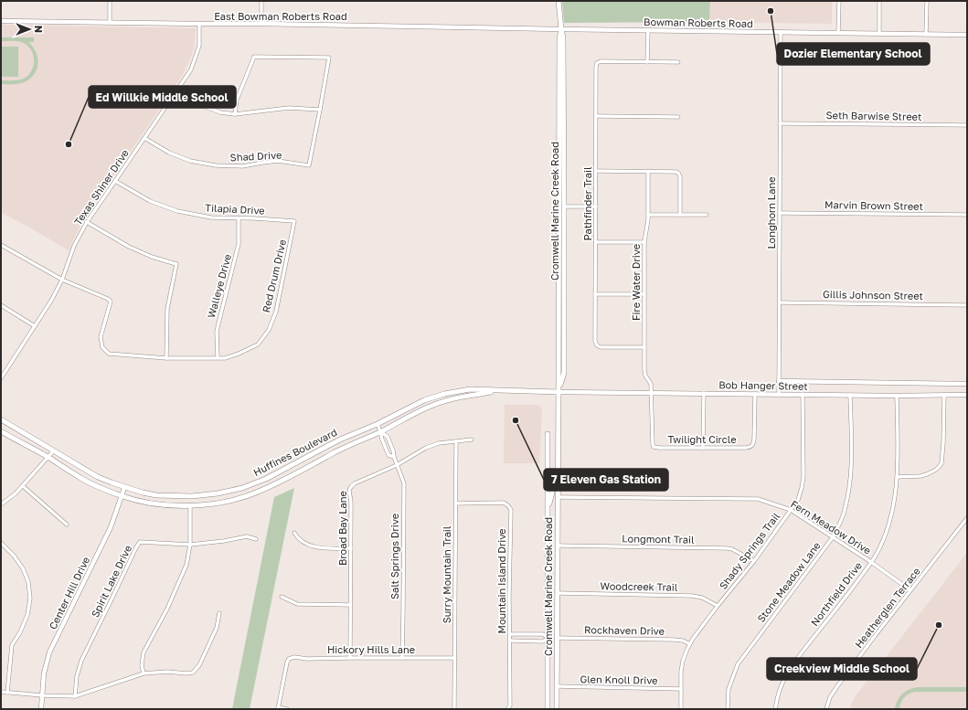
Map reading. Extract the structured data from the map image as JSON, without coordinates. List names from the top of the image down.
{
  "streets": {
    "main road": ["Cromwell Marine Creek Road", "Huffines Boulevard"],
    "street": [
      "East Bowman Roberts Road",
      "Bowman Roberts Road",
      "Seth Barwise Street",
      "Shad Drive",
      "Texas Shiner Drive",
      "Pathfinder Trail",
      "Marvin Brown Street",
      "Tilapia Drive",
      "Longhorn Lane",
      "Red Drum Drive",
      "Fire Water Drive",
      "Walleye Drive",
      "Gillis Johnson Street",
      "Bob Hanger Street",
      "Twilight Circle",
      "Fern Meadow Drive",
      "Broad Bay Lane",
      "Longmont Trail",
      "Shady Springs Trail",
      "Salt Springs Drive",
      "Surry Mountain Trail",
      "Spirit Lake Drive",
      "Mountain Island Drive",
      "Stone Meadow Lane",
      "Woodcreek Trail",
      "Center Hill Drive",
      "Northfield Drive",
      "Heatherglen Terrace",
      "Rockhaven Drive",
      "Hickory Hills Lane",
      "Glen Knoll Drive"
    ]
  },
  "crossings": [
    ["East Bowman Roberts Road", "Bowman Roberts Road"],
    ["East Bowman Roberts Road", "Texas Shiner Drive"],
    ["East Bowman Roberts Road", "Cromwell Marine Creek Road"],
    ["Bowman Roberts Road", "Cromwell Marine Creek Road"],
    ["Bowman Roberts Road", "Longhorn Lane"],
    ["Seth Barwise Street", "Longhorn Lane"],
    ["Shad Drive", "Texas Shiner Drive"],
    ["Texas Shiner Drive", "Tilapia Drive"],
    ["Texas Shiner Drive", "Red Drum Drive"],
    ["Pathfinder Trail", "Fire Water Drive"],
    ["Marvin Brown Street", "Longhorn Lane"],
    ["Tilapia Drive", "Red Drum Drive"],
    ["Tilapia Drive", "Walleye Drive"],
    ["Cromwell Marine Creek Road", "Bob Hanger Street"],
    ["Cromwell Marine Creek Road", "Huffines Boulevard"],
    ["Cromwell Marine Creek Road", "Fern Meadow Drive"],
    ["Cromwell Marine Creek Road", "Longmont Trail"],
    ["Cromwell Marine Creek Road", "Woodcreek Trail"],
    ["Cromwell Marine Creek Road", "Rockhaven Drive"],
    ["Cromwell Marine Creek Road", "Glen Knoll Drive"],
    ["Longhorn Lane", "Gillis Johnson Street"],
    ["Longhorn Lane", "Bob Hanger Street"],
    ["Red Drum Drive", "Walleye Drive"],
    ["Fire Water Drive", "Bob Hanger Street"],
    ["Fire Water Drive", "Twilight Circle"],
    ["Bob Hanger Street", "Twilight Circle"],
    ["Bob Hanger Street", "Huffines Boulevard"],
    ["Bob Hanger Street", "Shady Springs Trail"],
    ["Bob Hanger Street", "Stone Meadow Lane"],
    ["Bob Hanger Street", "Northfield Drive"],
    ["Huffines Boulevard", "Salt Springs Drive"],
    ["Huffines Boulevard", "Center Hill Drive"],
    ["Fern Meadow Drive", "Shady Springs Trail"],
    ["Fern Meadow Drive", "Stone Meadow Lane"],
    ["Fern Meadow Drive", "Northfield Drive"],
    ["Fern Meadow Drive", "Heatherglen Terrace"],
    ["Broad Bay Lane", "Salt Springs Drive"],
    ["Broad Bay Lane", "Surry Mountain Trail"],
    ["Broad Bay Lane", "Hickory Hills Lane"],
    ["Longmont Trail", "Shady Springs Trail"],
    ["Shady Springs Trail", "Woodcreek Trail"],
    ["Shady Springs Trail", "Rockhaven Drive"],
    ["Shady Springs Trail", "Glen Knoll Drive"],
    ["Salt Springs Drive", "Hickory Hills Lane"],
    ["Surry Mountain Trail", "Mountain Island Drive"],
    ["Surry Mountain Trail", "Hickory Hills Lane"]
  ],
  "places": [
    "Dozier Elementary School",
    "Ed Willkie Middle School",
    "7 Eleven Gas Station",
    "Creekview Middle School"
  ],
  "north": "right"
}
